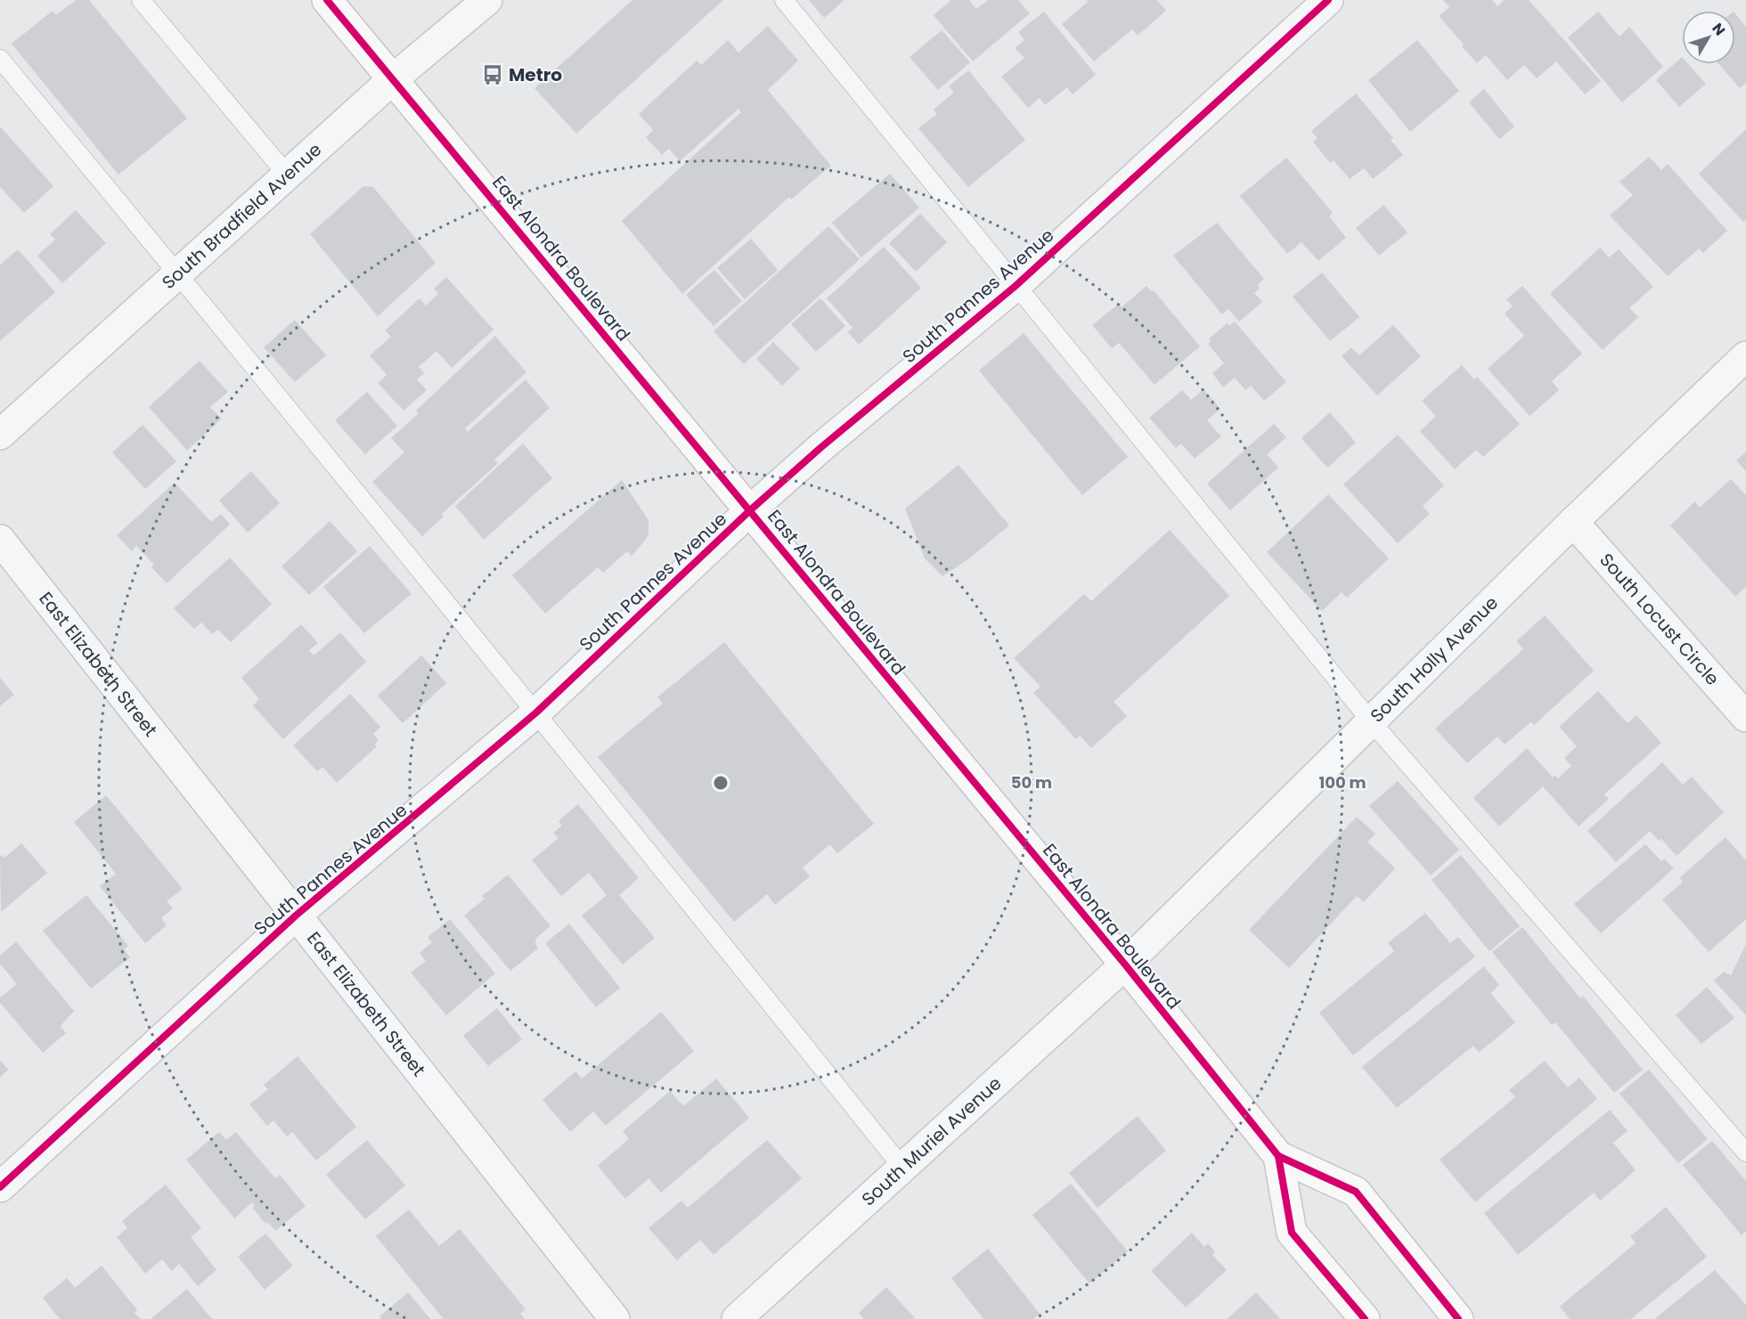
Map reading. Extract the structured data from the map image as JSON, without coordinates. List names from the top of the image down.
{
  "streets": {
    "main road": ["East Alondra Boulevard"],
    "street": [
      "South Bradfield Avenue",
      "South Pannes Avenue",
      "South Locust Circle",
      "South Holly Avenue",
      "East Elizabeth Street",
      "South Muriel Avenue"
    ]
  },
  "crossings": [
    ["South Bradfield Avenue", "East Alondra Boulevard"],
    ["East Alondra Boulevard", "South Pannes Avenue"],
    ["East Alondra Boulevard", "South Holly Avenue"],
    ["East Alondra Boulevard", "South Muriel Avenue"],
    ["South Pannes Avenue", "East Elizabeth Street"],
    ["South Locust Circle", "South Holly Avenue"],
    ["South Holly Avenue", "South Muriel Avenue"]
  ],
  "places": {
    "bus stop": ["Metro"]
  },
  "north": "top right",
  "rings": ["50 m", "100 m"]
}
